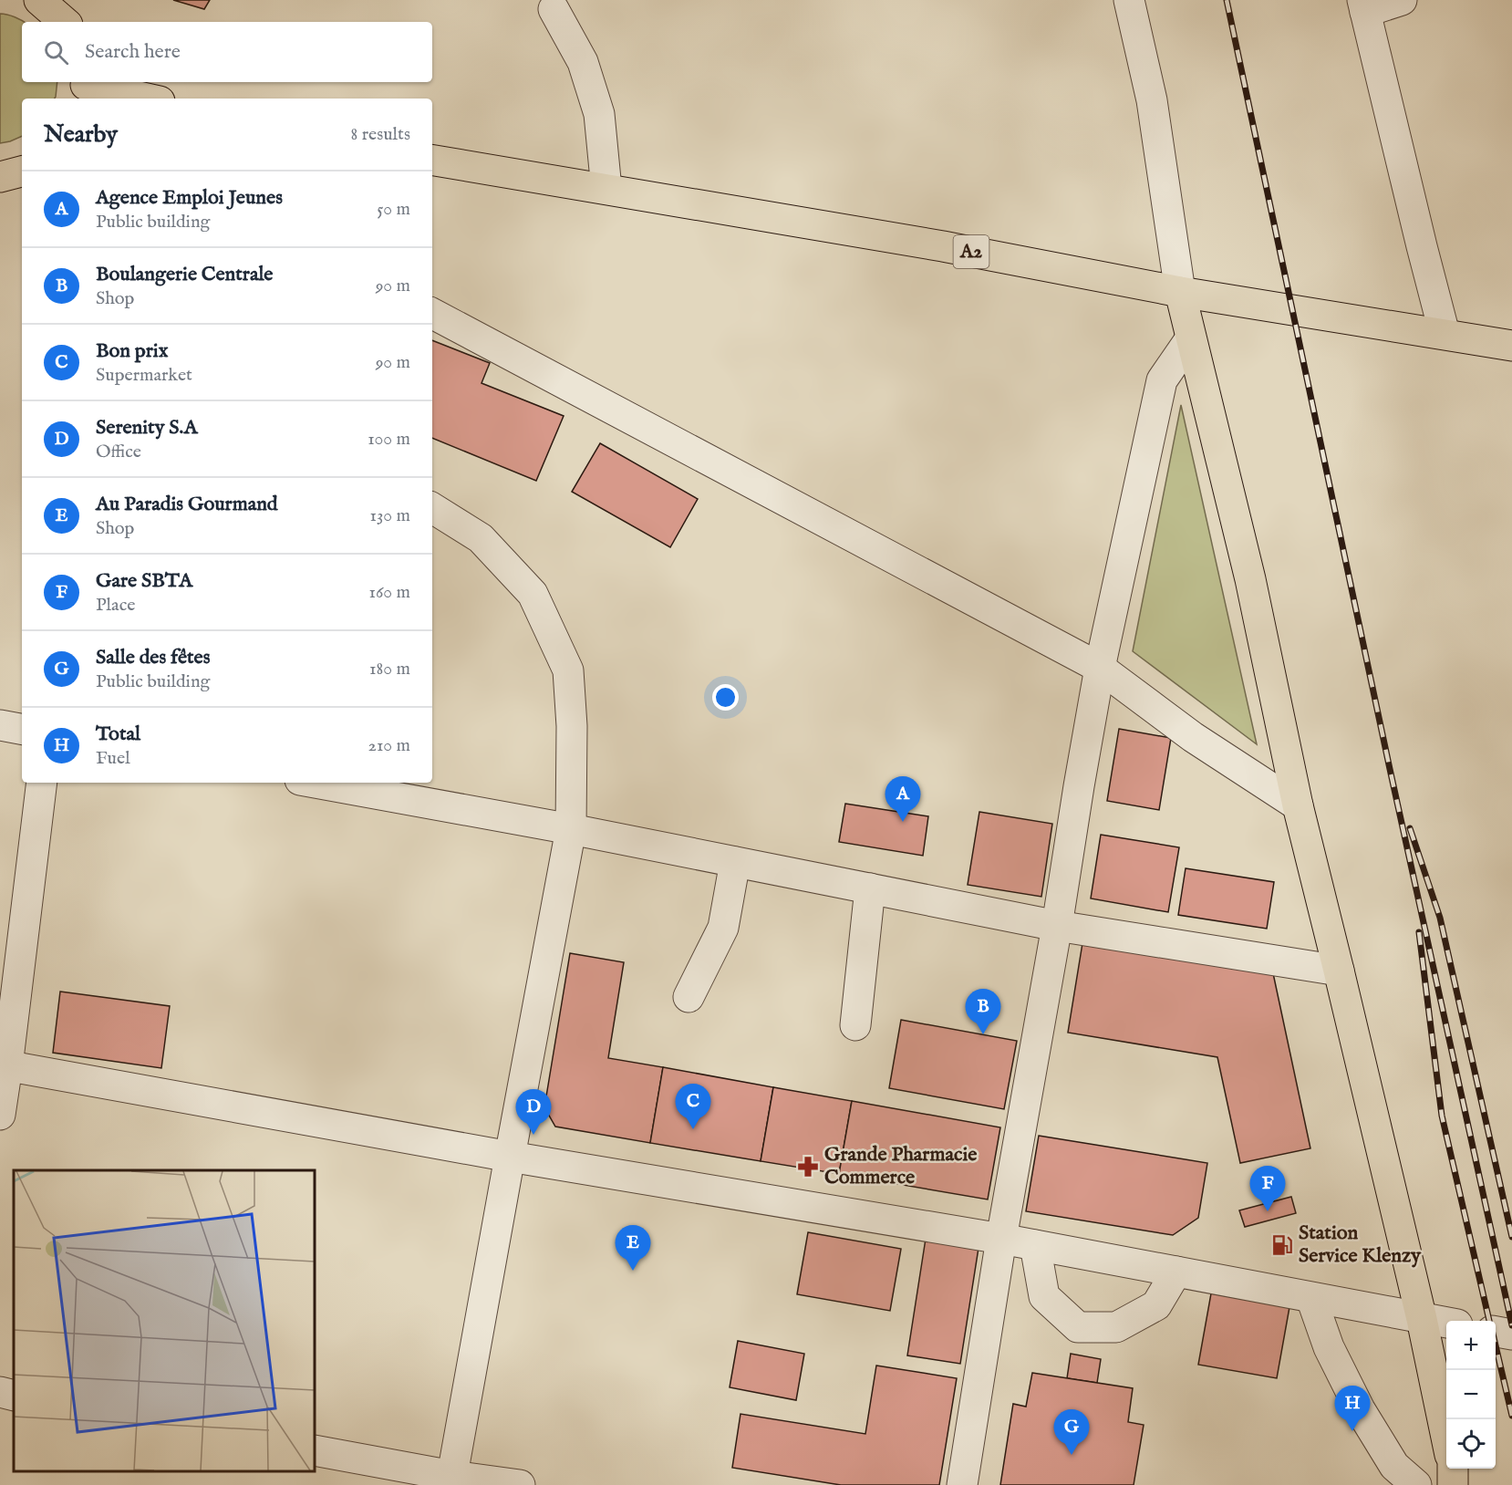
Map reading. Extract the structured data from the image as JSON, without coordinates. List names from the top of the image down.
{
  "streets": {
    "main road": ["A2"]
  },
  "places": {
    "pharmacy": ["Grande Pharmacie Commerce"],
    "fuel station": ["Station Service Klenzy"]
  },
  "page": {
    "search": "Search here",
    "heading": ["Nearby", "8 results"],
    "list": [
      {
        "mark": "A",
        "name": "Agence Emploi Jeunes",
        "note": "Public building",
        "value": "50 m"
      },
      {
        "mark": "B",
        "name": "Boulangerie Centrale",
        "note": "Shop",
        "value": "90 m"
      },
      {
        "mark": "C",
        "name": "Bon prix",
        "note": "Supermarket",
        "value": "90 m"
      },
      {
        "mark": "D",
        "name": "Serenity S.A",
        "note": "Office",
        "value": "100 m"
      },
      {
        "mark": "E",
        "name": "Au Paradis Gourmand",
        "note": "Shop",
        "value": "130 m"
      },
      {
        "mark": "F",
        "name": "Gare SBTA",
        "note": "Place",
        "value": "160 m"
      },
      {
        "mark": "G",
        "name": "Salle des fêtes",
        "note": "Public building",
        "value": "180 m"
      },
      {
        "mark": "H",
        "name": "Total",
        "note": "Fuel",
        "value": "210 m"
      }
    ],
    "pins": [
      "A",
      "B",
      "C",
      "D",
      "F",
      "E",
      "H",
      "G"
    ],
    "map_buttons": ["+", "−"]
  }
}
